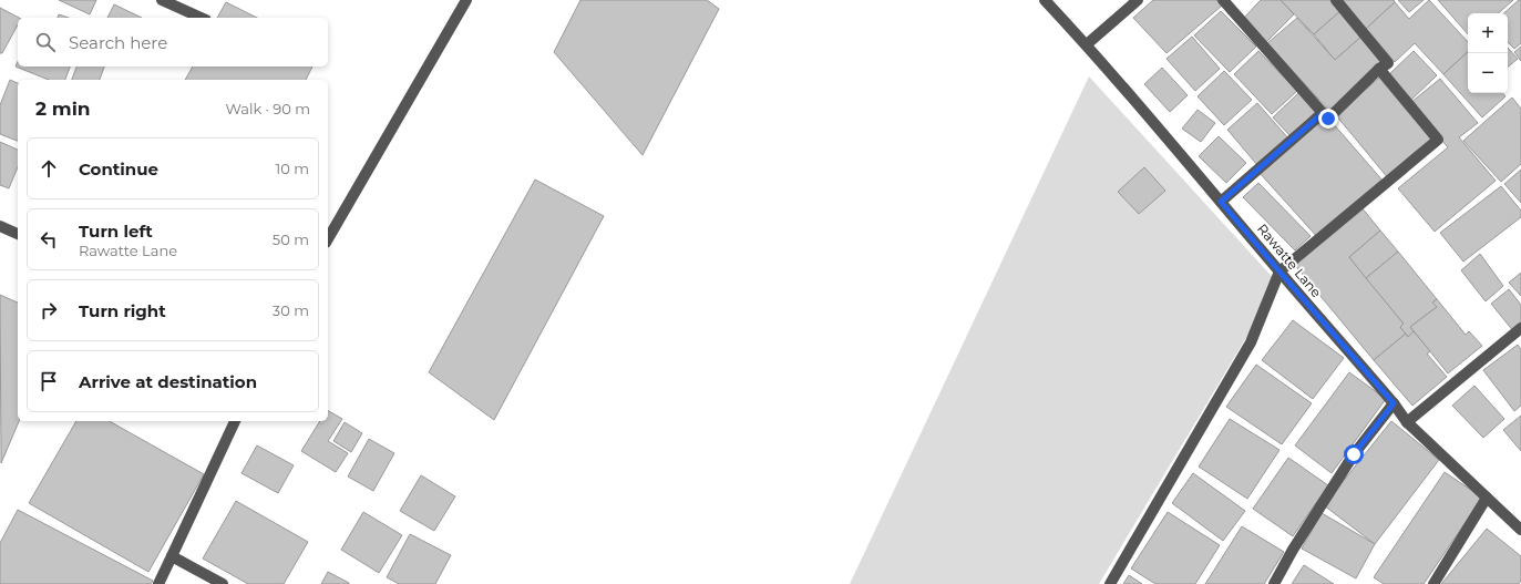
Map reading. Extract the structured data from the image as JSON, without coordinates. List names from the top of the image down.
{
  "streets": {
    "street": ["Rawatte Lane"]
  },
  "page": {
    "map_buttons": ["+", "−"],
    "search": "Search here",
    "heading": ["2 min", "Walk · 90 m"],
    "list": [
      ["Continue", "10 m"],
      ["Turn left", "Rawatte Lane", "50 m"],
      ["Turn right", "30 m"],
      "Arrive at destination"
    ]
  }
}
